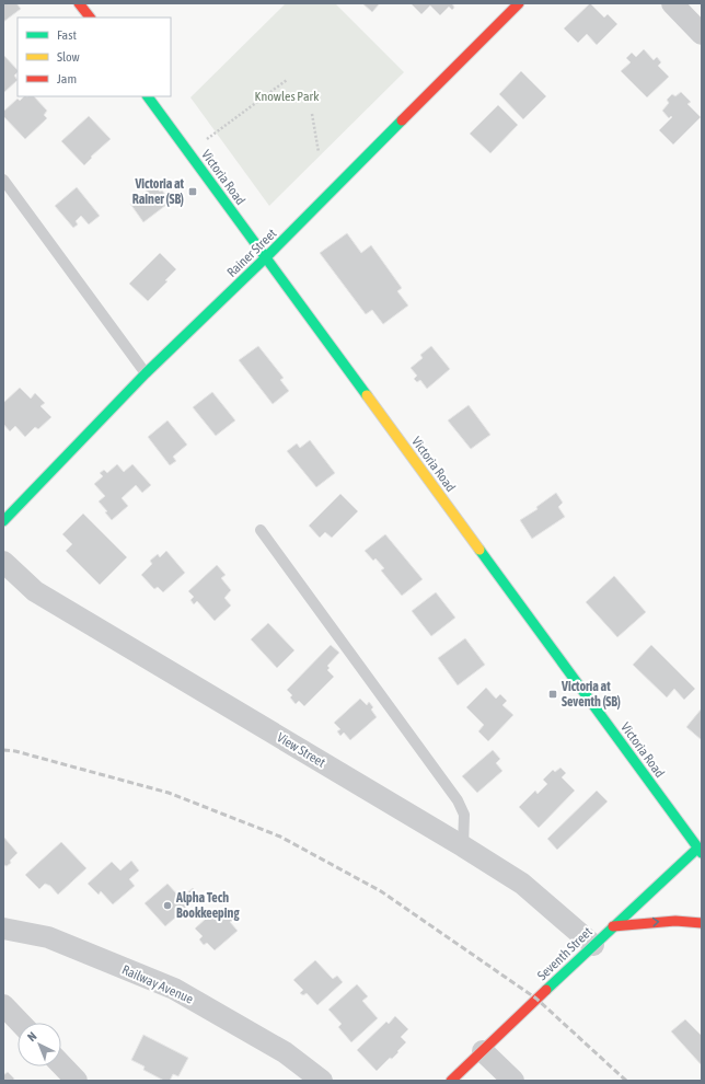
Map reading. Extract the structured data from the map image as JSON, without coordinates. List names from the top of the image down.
{
  "streets": {
    "street": [
      "Victoria Road",
      "Rainer Street",
      "View Street",
      "Seventh Street",
      "Railway Avenue"
    ]
  },
  "crossings": [
    ["Victoria Road", "Rainer Street"],
    ["Victoria Road", "Seventh Street"],
    ["View Street", "Seventh Street"]
  ],
  "parks": ["Knowles Park"],
  "places": {
    "transit": ["Victoria at Rainer (SB)", "Victoria at Seventh (SB)"],
    "other": ["Alpha Tech Bookkeeping"]
  },
  "legend": ["Fast", "Slow", "Jam"],
  "north": "top left"
}
